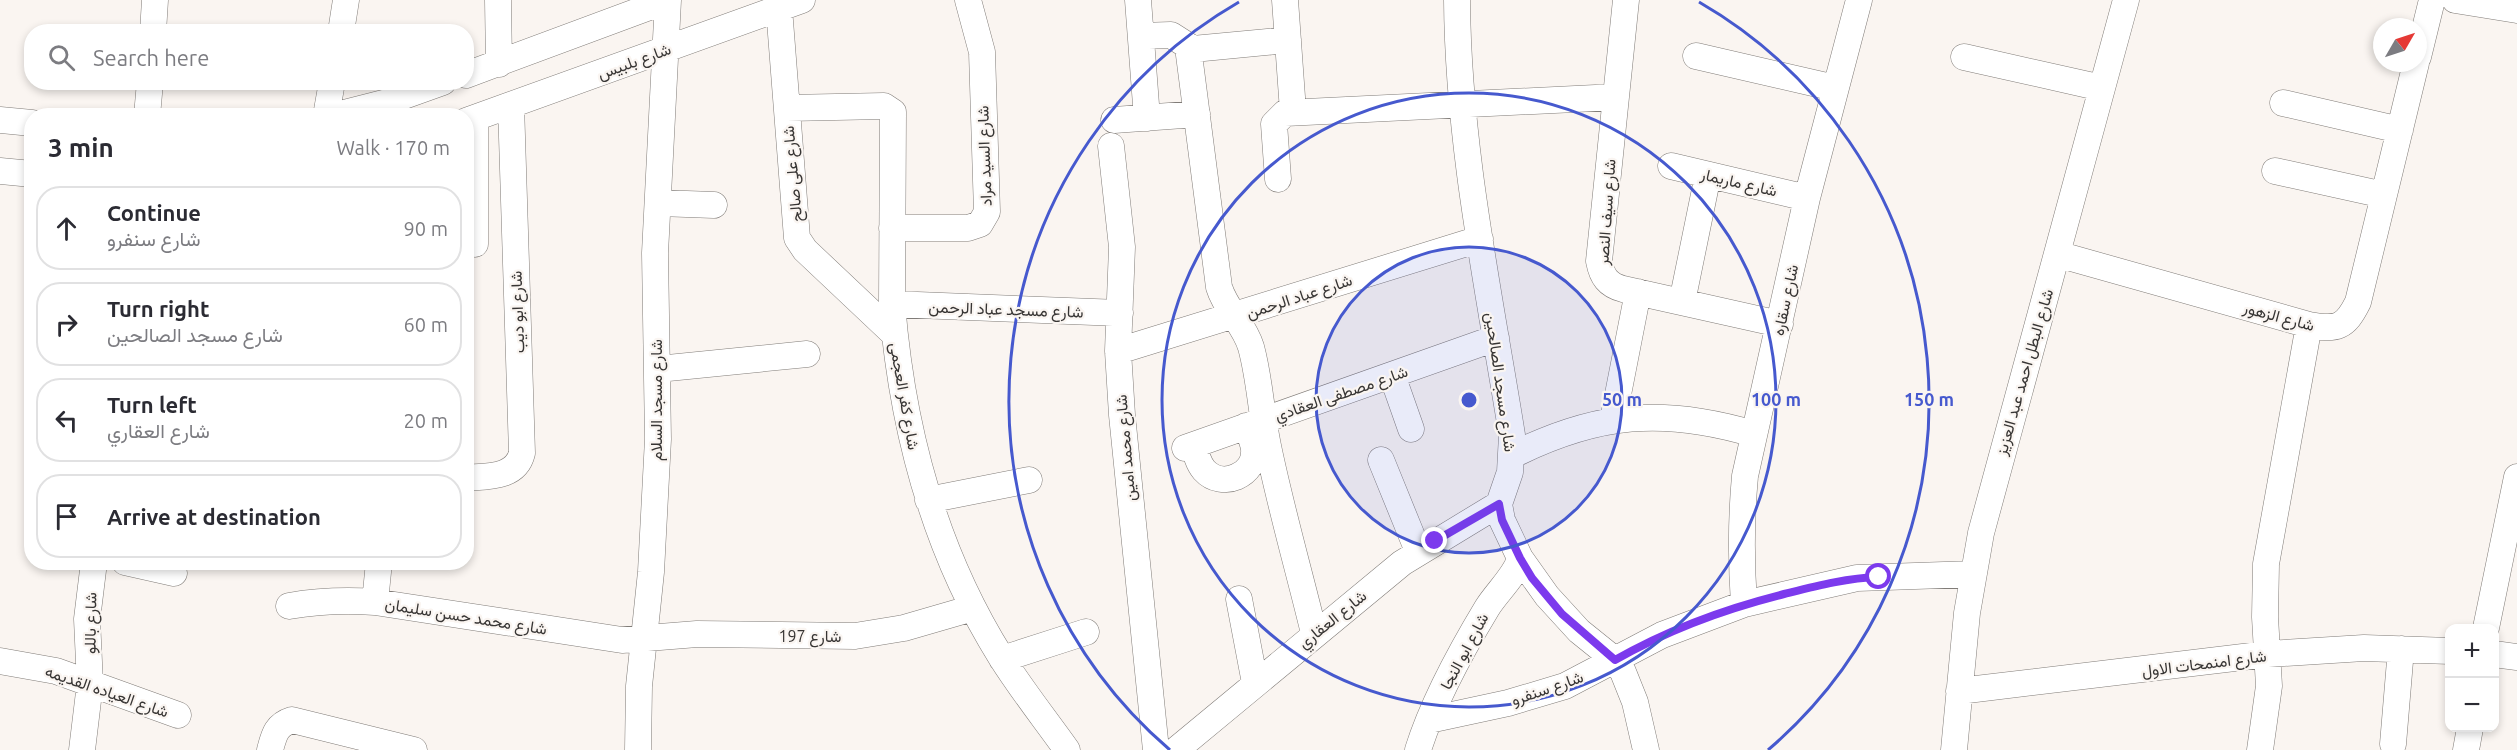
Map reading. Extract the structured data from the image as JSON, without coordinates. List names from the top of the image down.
{
  "streets": {
    "street": [
      "شارع بلبيس",
      "شارع السيد مراد",
      "شارع على صالح",
      "شارع ماريمار",
      "شارع سيف النصر",
      "شارع عباد الرحمن",
      "شارع سقاره",
      "شارع مسجد عباد الرحمن",
      "شارع ابو ديب",
      "شارع الزهور",
      "شارع البطل احمد عبد العزيز",
      "شارع مسجد الصالحين",
      "شارع مصطفى العقادي",
      "شارع كفر العجمى",
      "شارع مسجد السلام",
      "شارع محمد امين",
      "شارع محمد حسن سليمان",
      "شارع العقاري",
      "شارع باللو",
      "شارع 197",
      "شارع ابو النجا",
      "شارع امنمحات الاول",
      "شارع سنفرو",
      "شارع العياده القديمه"
    ]
  },
  "crossings": [
    ["شارع بلبيس", "شارع على صالح"],
    ["شارع بلبيس", "شارع ابو ديب"],
    ["شارع بلبيس", "شارع مسجد السلام"],
    ["شارع السيد مراد", "شارع كفر العجمى"],
    ["شارع على صالح", "شارع كفر العجمى"],
    ["شارع ماريمار", "شارع سقاره"],
    ["شارع سيف النصر", "شارع سقاره"],
    ["شارع عباد الرحمن", "شارع مسجد الصالحين"],
    ["شارع عباد الرحمن", "شارع محمد امين"],
    ["شارع سقاره", "شارع سنفرو"],
    ["شارع مسجد عباد الرحمن", "شارع كفر العجمى"],
    ["شارع مسجد عباد الرحمن", "شارع محمد امين"],
    ["شارع الزهور", "شارع البطل احمد عبد العزيز"],
    ["شارع البطل احمد عبد العزيز", "شارع امنمحات الاول"],
    ["شارع البطل احمد عبد العزيز", "شارع سنفرو"],
    ["شارع مسجد الصالحين", "شارع مصطفى العقادي"],
    ["شارع مسجد الصالحين", "شارع العقاري"],
    ["شارع كفر العجمى", "شارع 197"],
    ["شارع مسجد السلام", "شارع محمد حسن سليمان"],
    ["شارع مسجد السلام", "شارع 197"],
    ["شارع محمد حسن سليمان", "شارع 197"],
    ["شارع باللو", "شارع العياده القديمه"],
    ["شارع ابو النجا", "شارع سنفرو"]
  ],
  "north": "top right",
  "page": {
    "search": "Search here",
    "heading": ["3 min", "Walk · 170 m"],
    "list": [
      ["Continue", "شارع سنفرو", "90 m"],
      ["Turn right", "شارع مسجد الصالحين", "60 m"],
      ["Turn left", "شارع العقاري", "20 m"],
      "Arrive at destination"
    ],
    "map_buttons": ["+", "−"]
  },
  "rings": ["50 m", "100 m", "150 m"]
}
